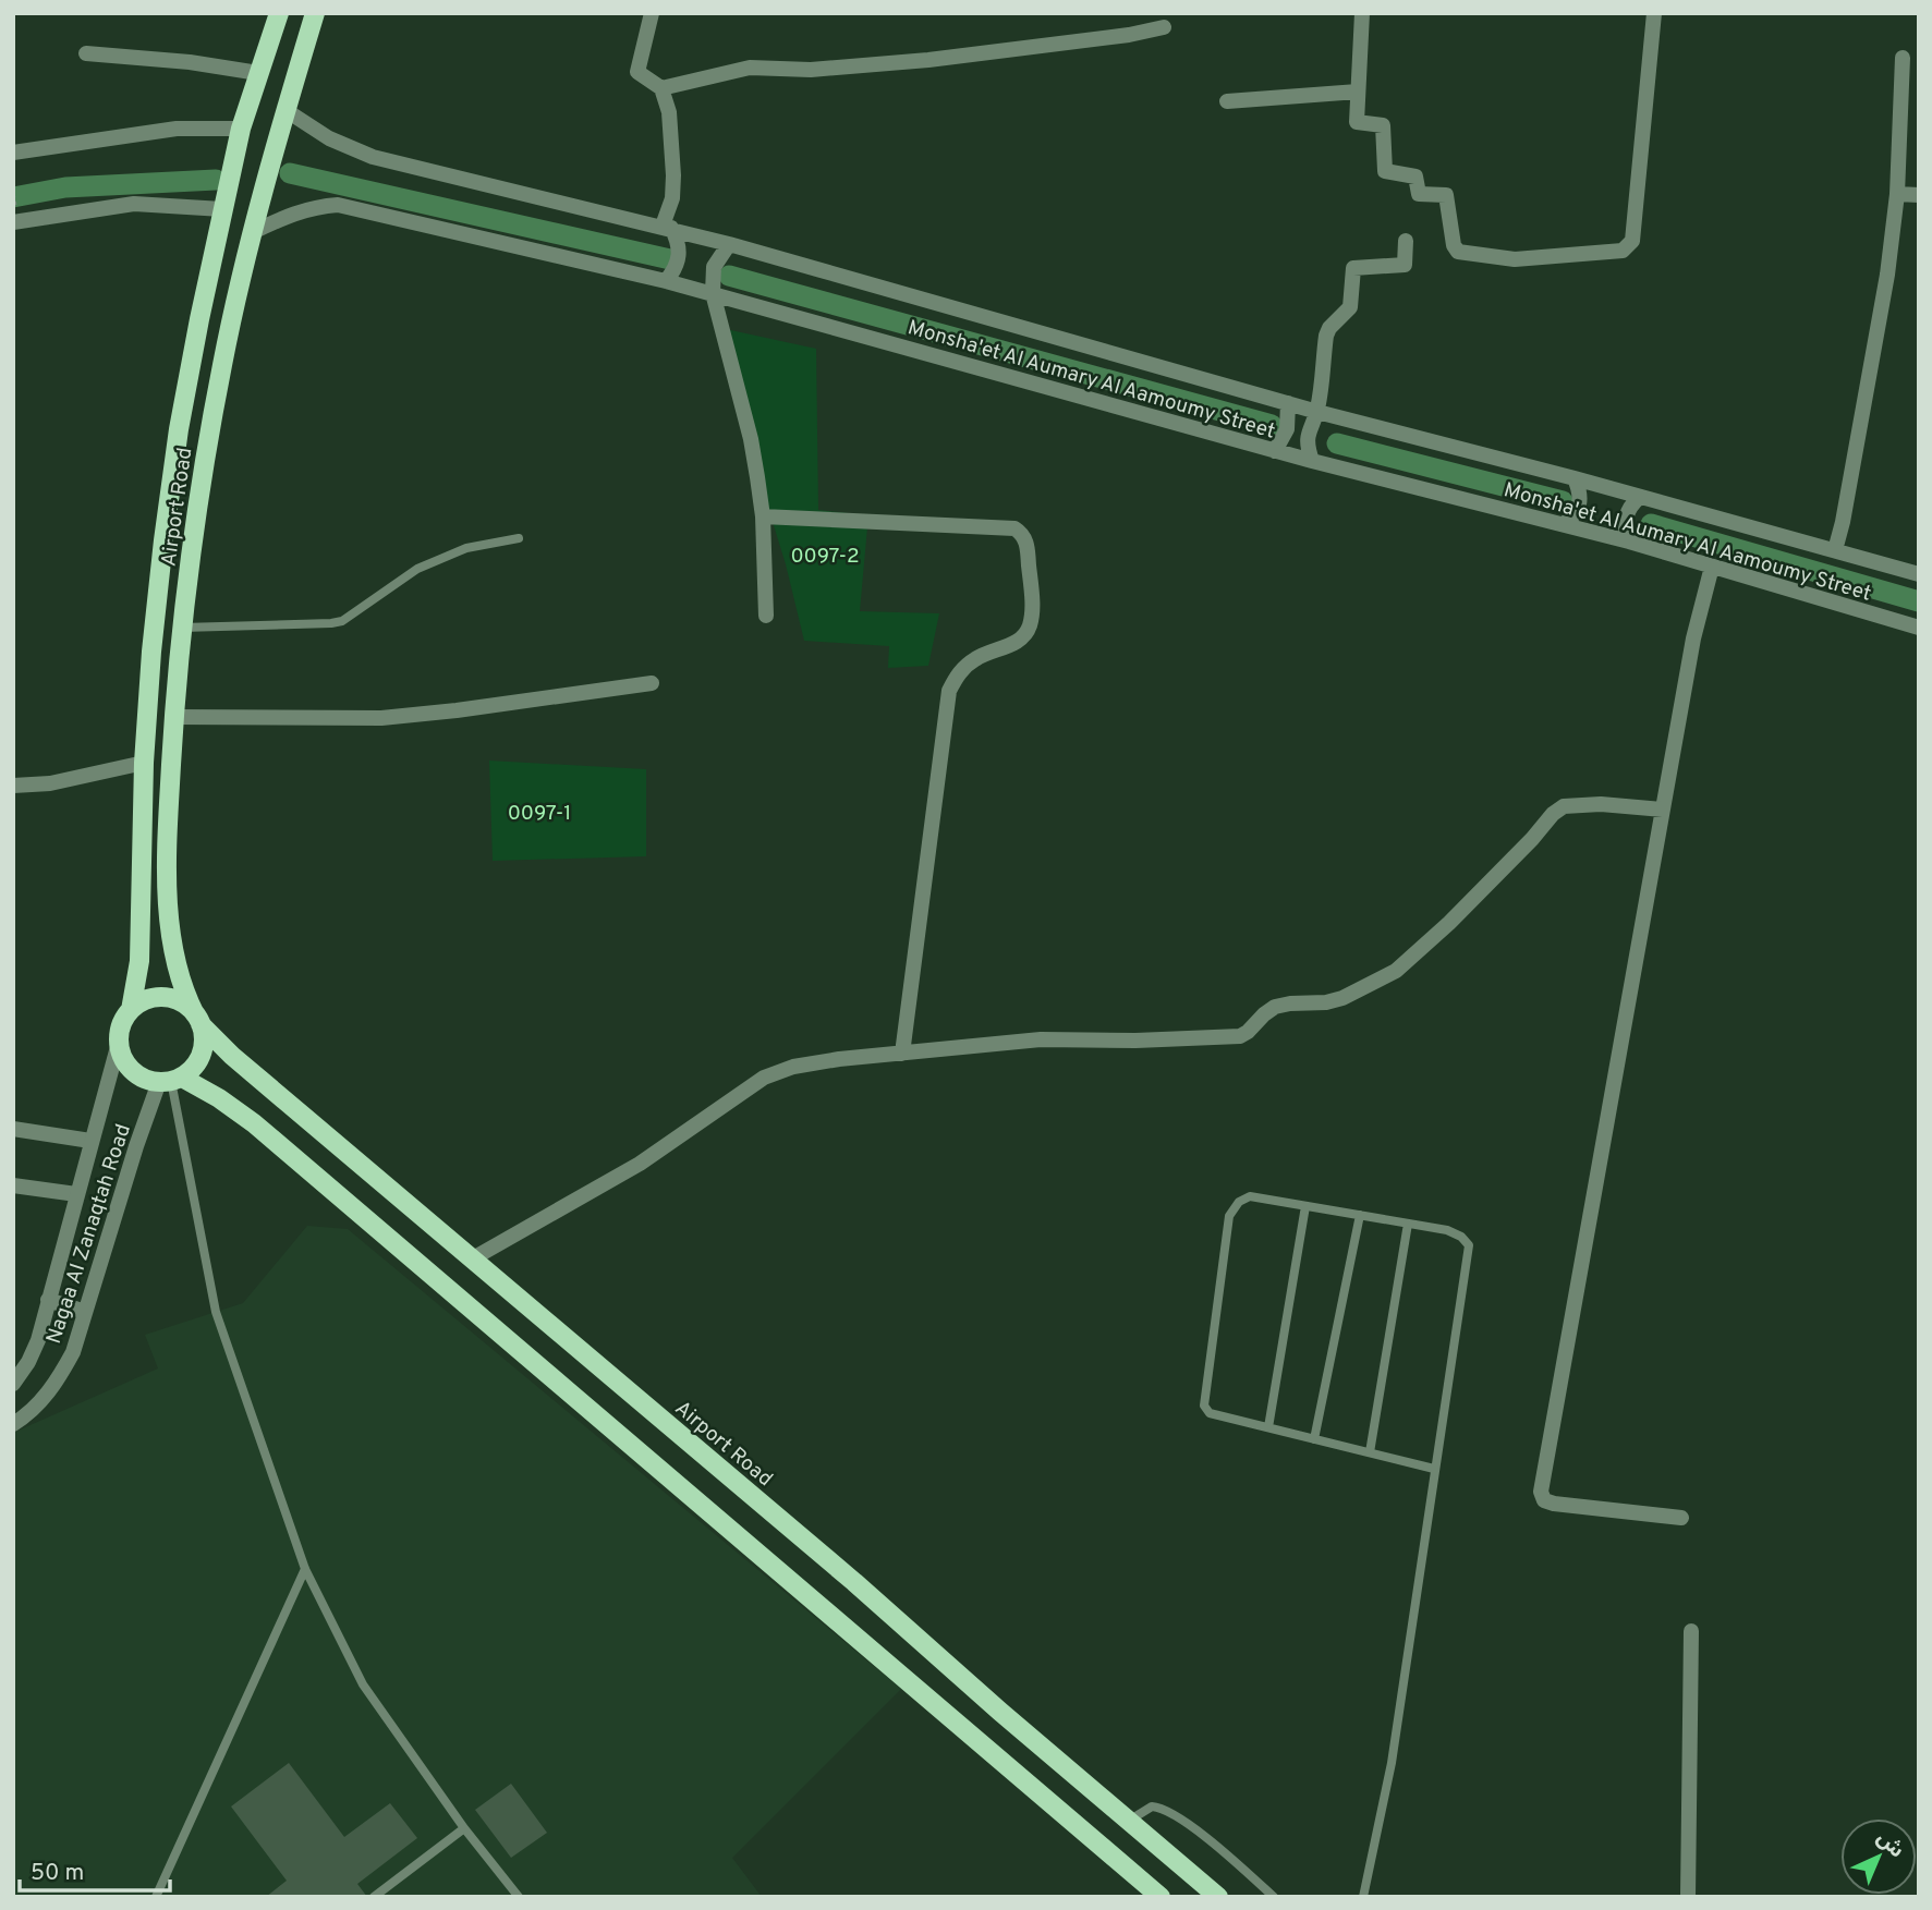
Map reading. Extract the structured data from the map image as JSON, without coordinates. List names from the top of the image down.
{
  "streets": {
    "main road": ["Airport Road"],
    "street": ["Monsha'et Al Aumary Al Aamoumy Street", "Nagaa Al Zanaqtah Road"]
  },
  "crossings": [
    ["Monsha'et Al Aumary Al Aamoumy Street", "Airport Road"],
    ["Airport Road", "Nagaa Al Zanaqtah Road"]
  ],
  "parks": ["0097-2", "0097-1"],
  "scale_bar": "50 m",
  "north": "top right"
}
